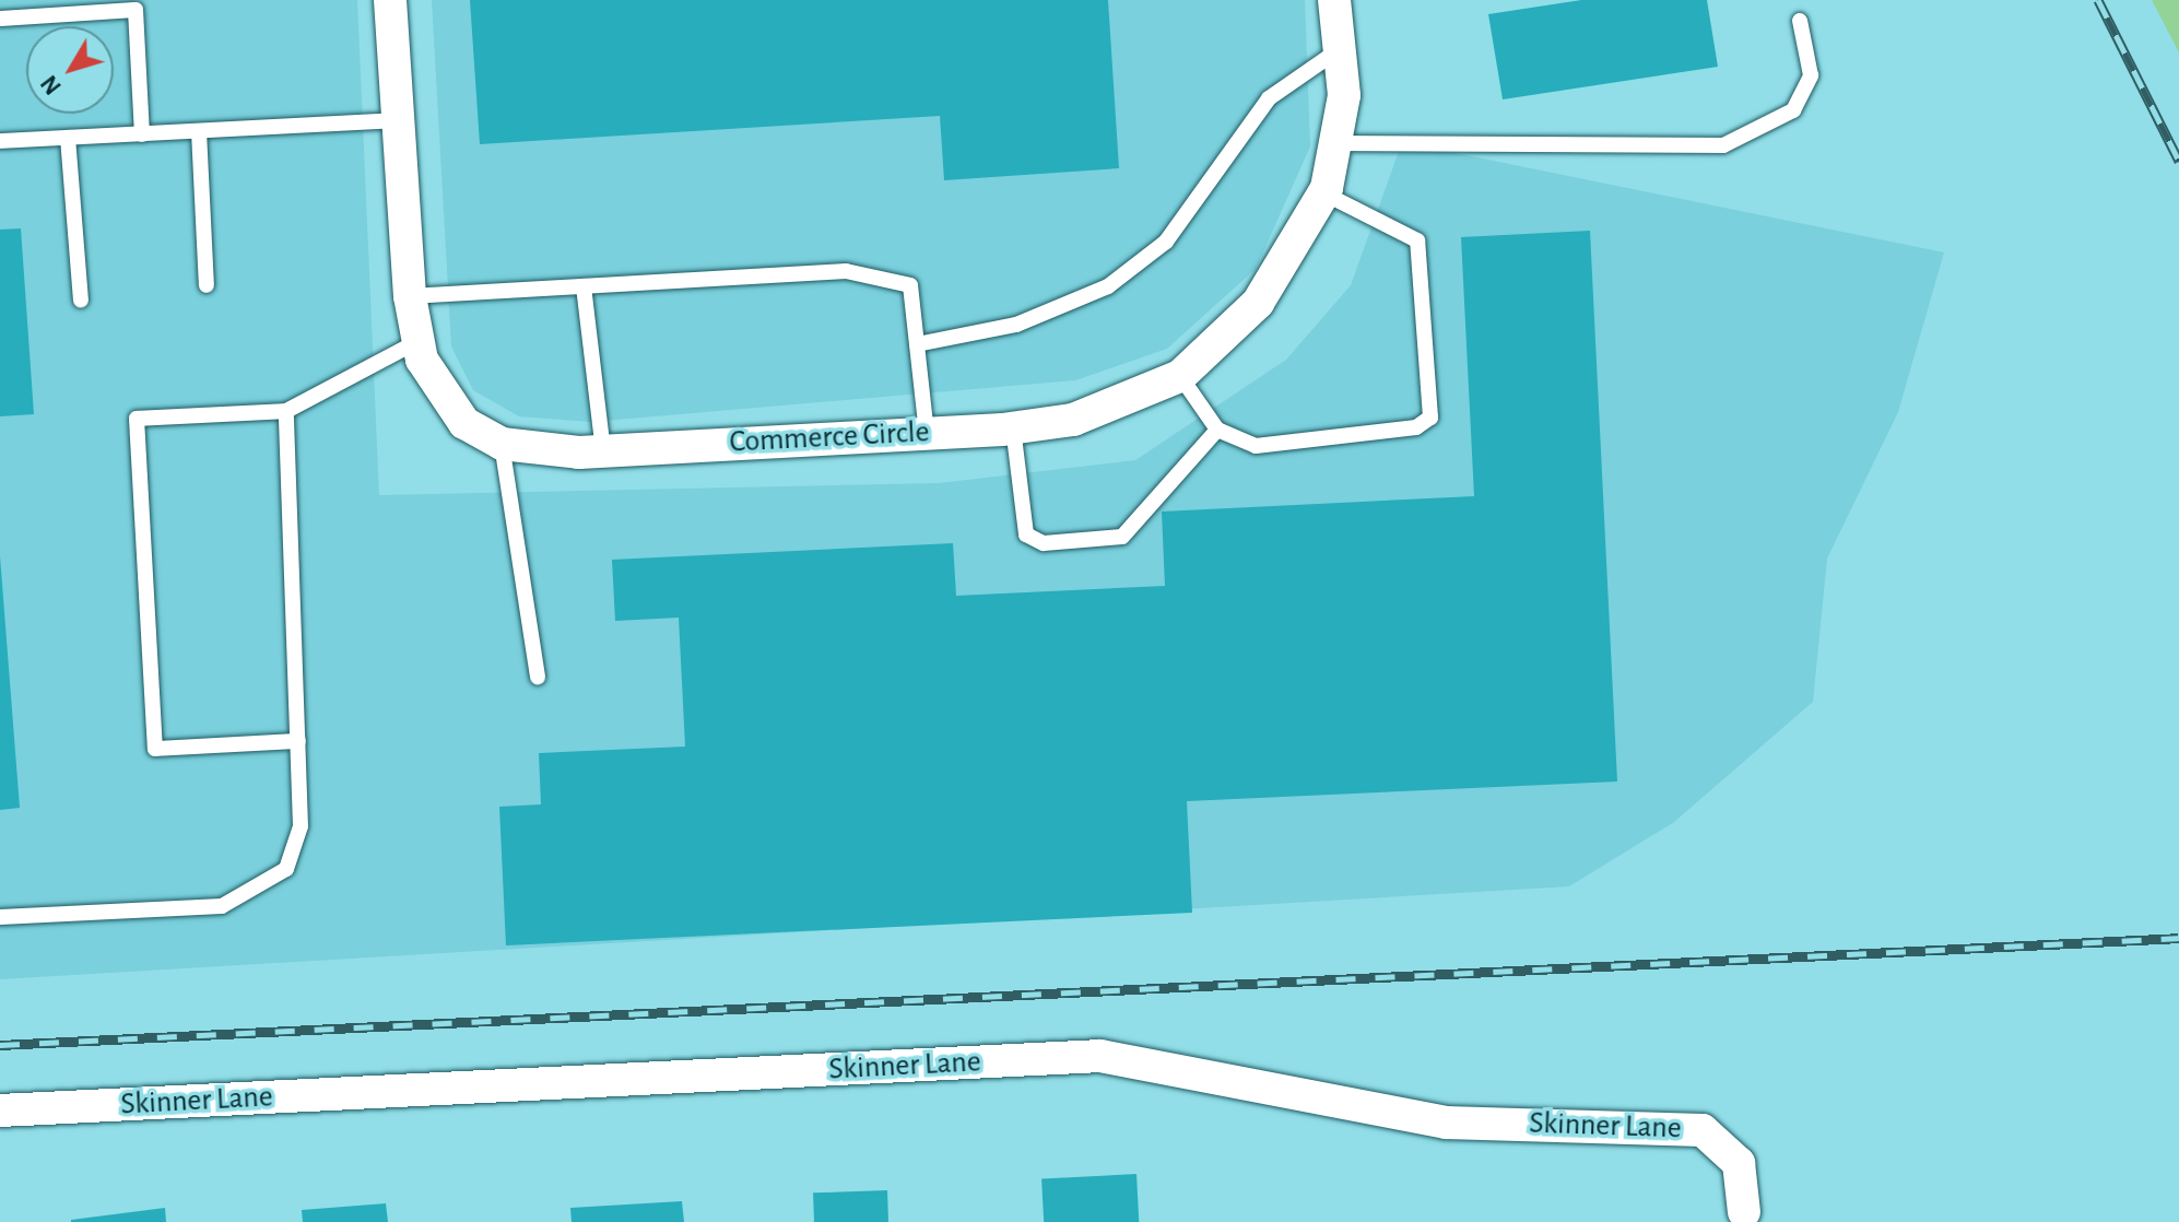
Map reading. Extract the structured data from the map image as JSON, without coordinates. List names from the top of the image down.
{
  "streets": {
    "street": ["Commerce Circle", "Skinner Lane"]
  },
  "north": "bottom left"
}
